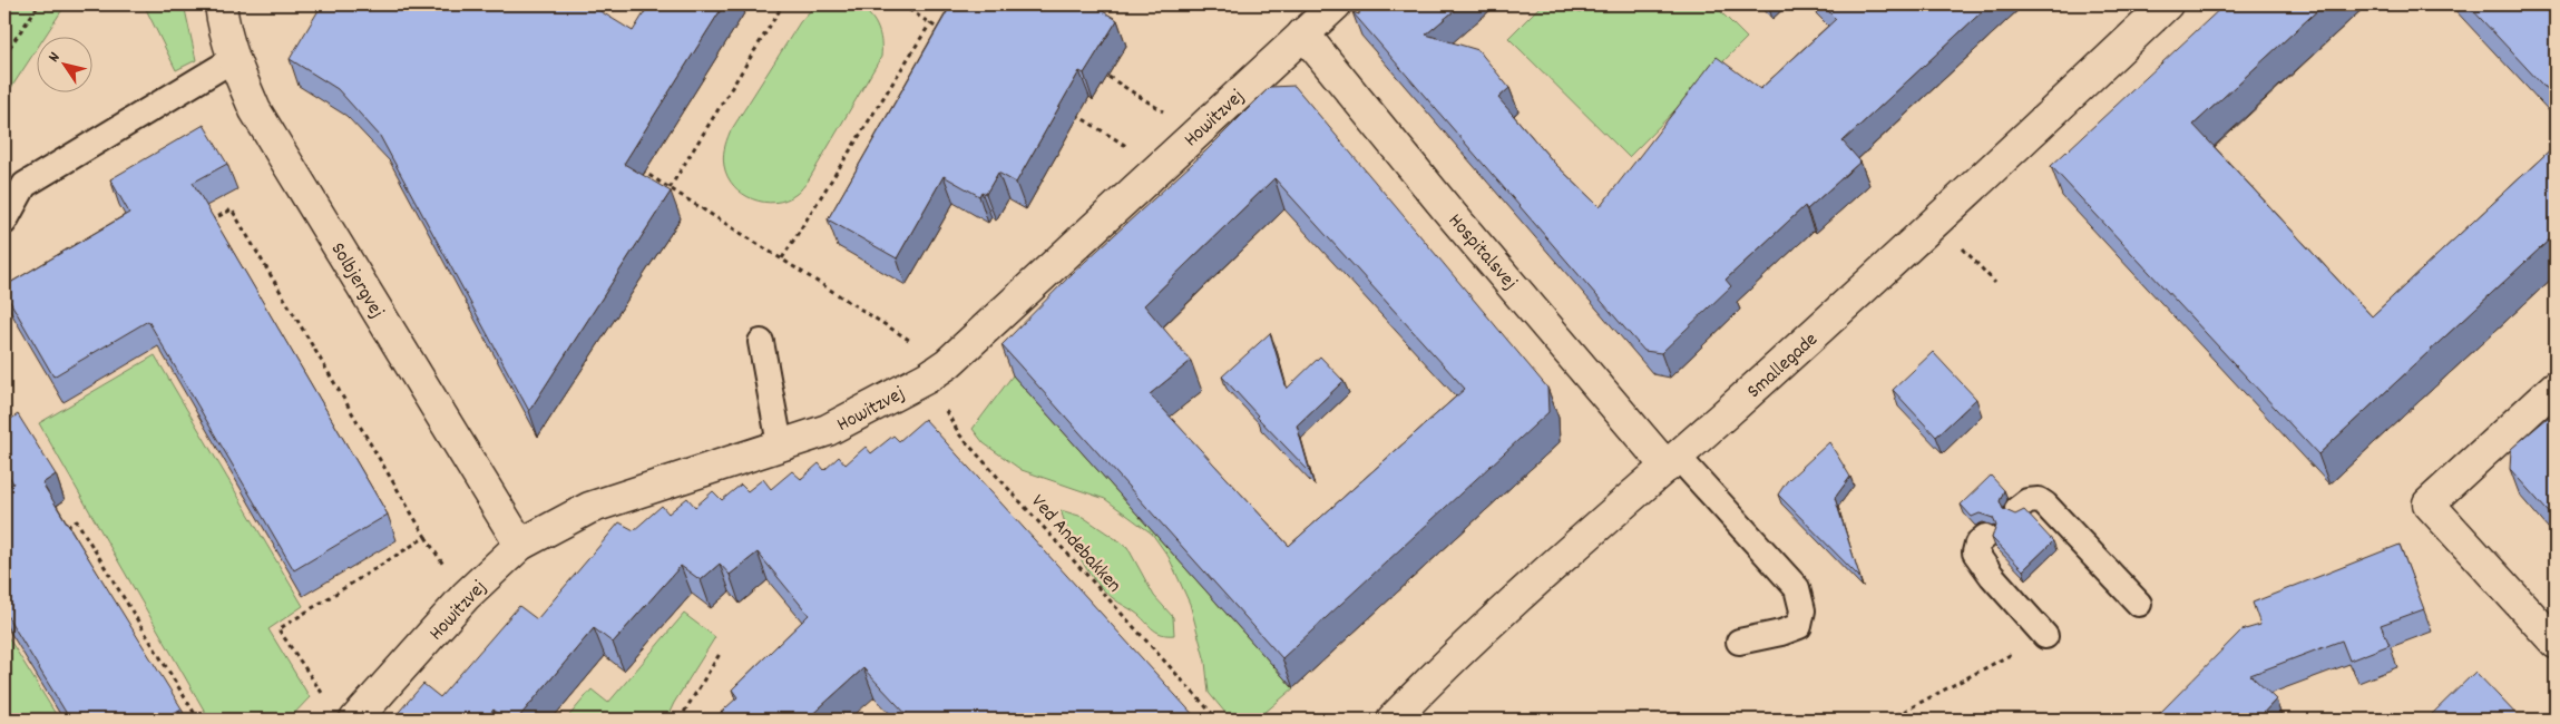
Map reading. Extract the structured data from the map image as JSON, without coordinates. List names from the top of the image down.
{
  "streets": {
    "street": [
      "Howitzvej",
      "Hospitalsvej",
      "Solbjergvej",
      "Smallegade"
    ],
    "path": ["Ved Andebakken"]
  },
  "crossings": [
    ["Howitzvej", "Hospitalsvej"],
    ["Howitzvej", "Solbjergvej"],
    ["Howitzvej", "Ved Andebakken"],
    ["Hospitalsvej", "Smallegade"]
  ],
  "north": "top left"
}
